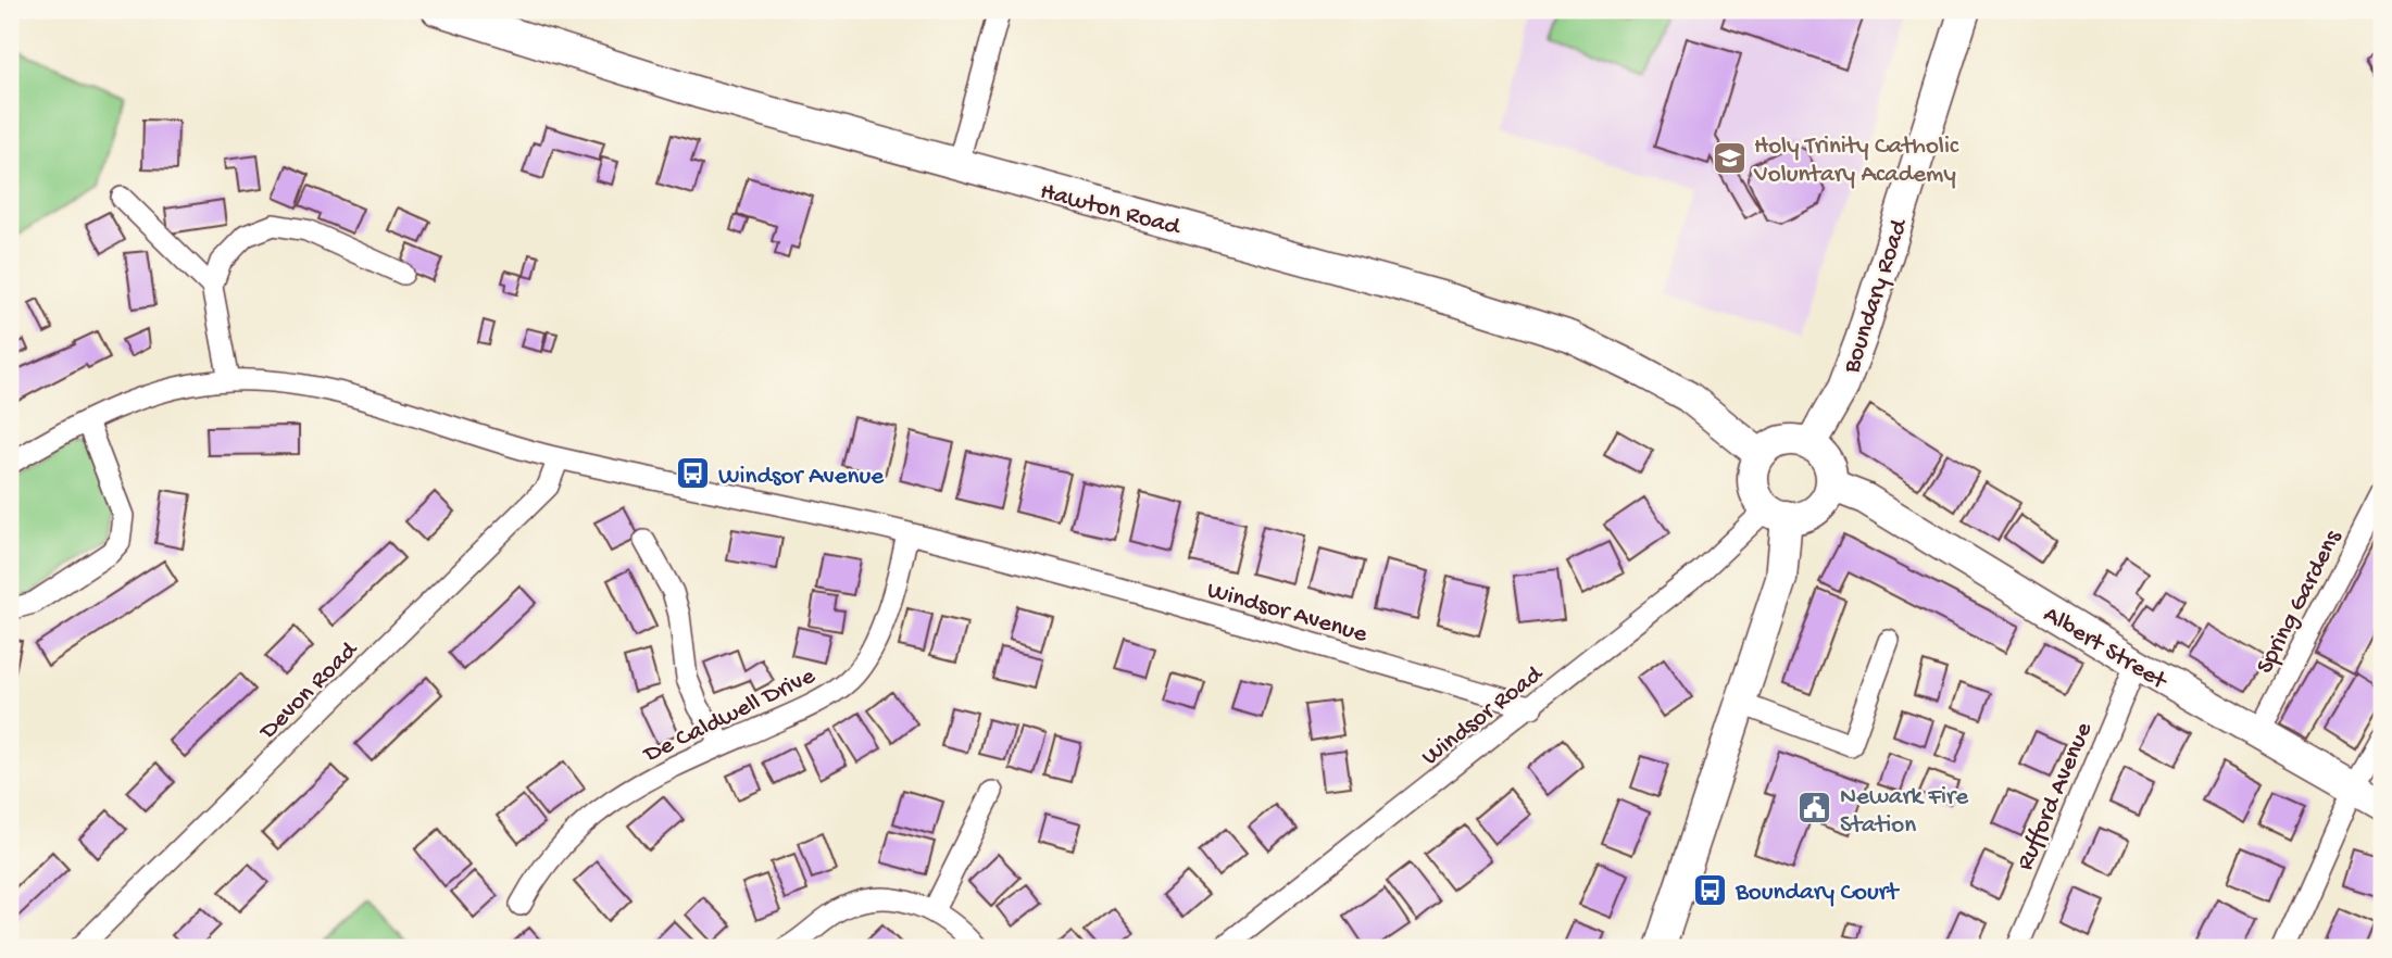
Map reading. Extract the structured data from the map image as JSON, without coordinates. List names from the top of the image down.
{
  "streets": {
    "street": [
      "Hawton Road",
      "Boundary Road",
      "Spring Gardens",
      "Windsor Avenue",
      "Albert Street",
      "Devon Road",
      "De Caldwell Drive",
      "Windsor Road",
      "Rufford Avenue"
    ]
  },
  "crossings": [
    ["Hawton Road", "Boundary Road"],
    ["Hawton Road", "Albert Street"],
    ["Hawton Road", "Windsor Road"],
    ["Boundary Road", "Albert Street"],
    ["Boundary Road", "Windsor Road"],
    ["Spring Gardens", "Albert Street"],
    ["Windsor Avenue", "Devon Road"],
    ["Windsor Avenue", "De Caldwell Drive"],
    ["Windsor Avenue", "Windsor Road"],
    ["Albert Street", "Windsor Road"],
    ["Albert Street", "Rufford Avenue"]
  ],
  "places": {
    "school or university": ["Holy Trinity Catholic Voluntary Academy"],
    "bus stop": ["Windsor Avenue", "Boundary Court"],
    "public building": ["Newark Fire Station"]
  }
}
